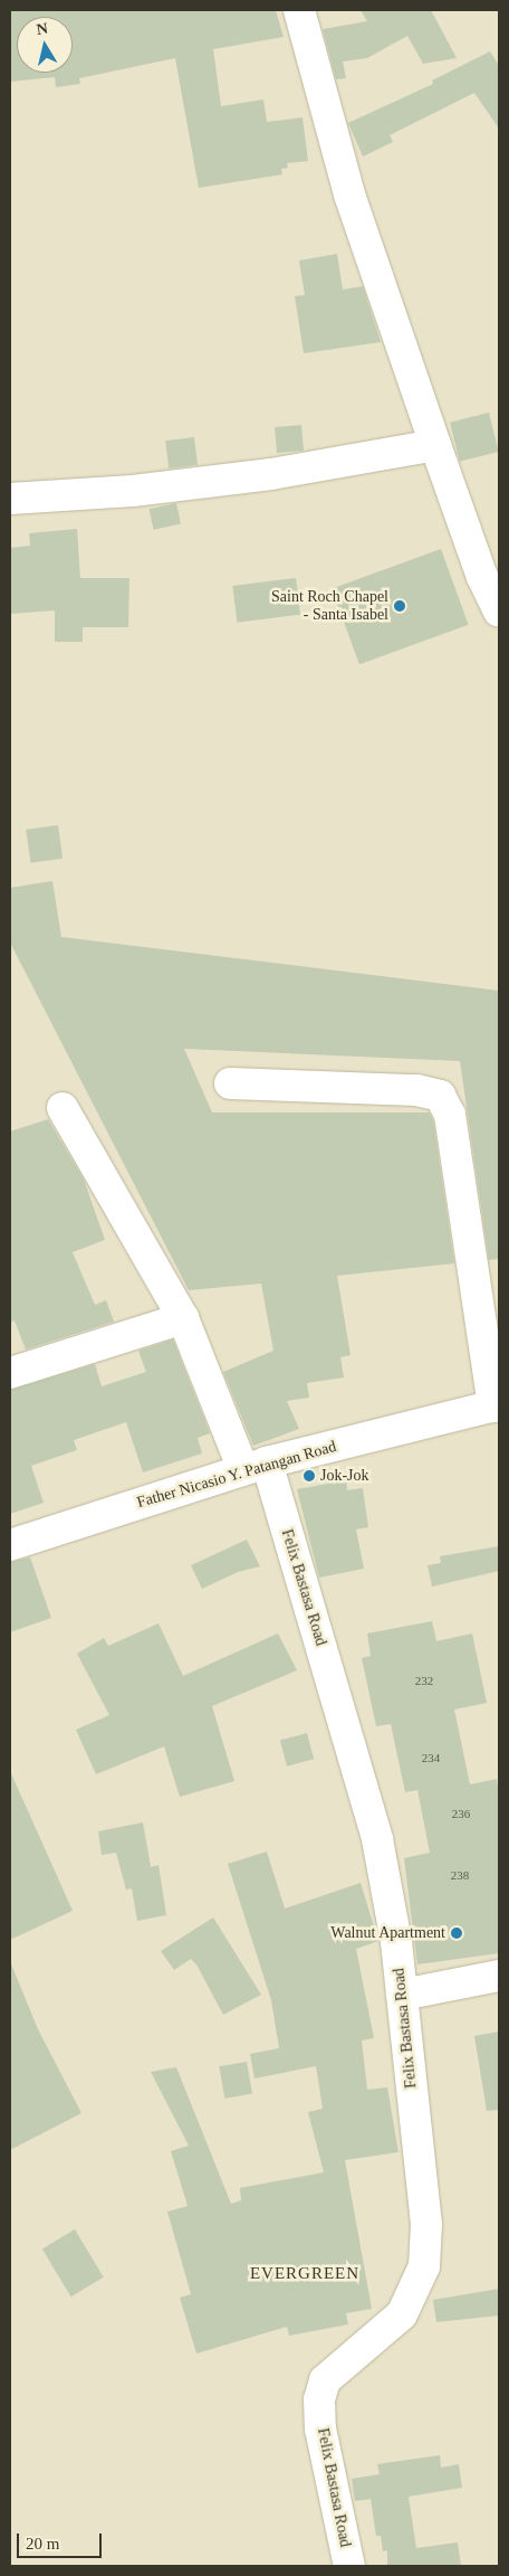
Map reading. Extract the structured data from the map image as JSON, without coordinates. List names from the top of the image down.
{
  "streets": {
    "street": ["Father Nicasio Y. Patangan Road", "Felix Bastasa Road"]
  },
  "crossings": [
    ["Father Nicasio Y. Patangan Road", "Felix Bastasa Road"]
  ],
  "districts": ["EVERGREEN"],
  "places": ["Saint Roch Chapel - Santa Isabel", "Jok-Jok", "Walnut Apartment"],
  "house_numbers": [
    "232",
    "234",
    "236",
    "238"
  ],
  "scale_bar": "20 m",
  "north": "top"
}
